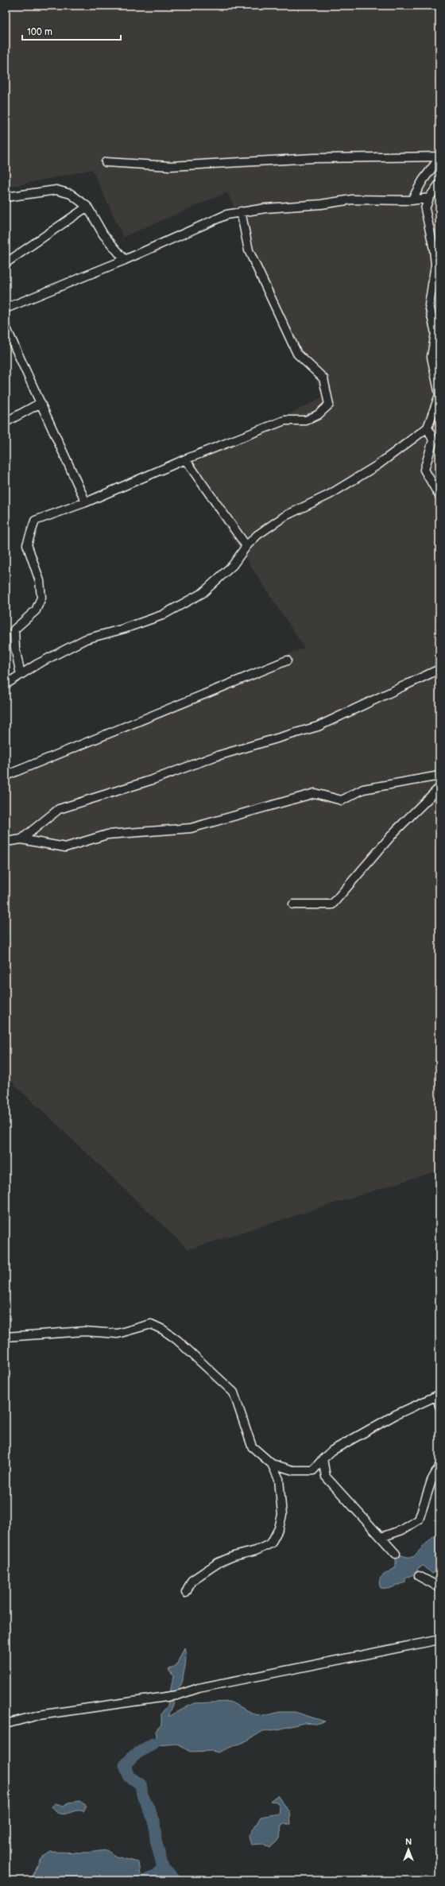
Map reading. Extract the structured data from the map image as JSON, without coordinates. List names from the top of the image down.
{
  "scale_bar": "100 m",
  "north": "top"
}
